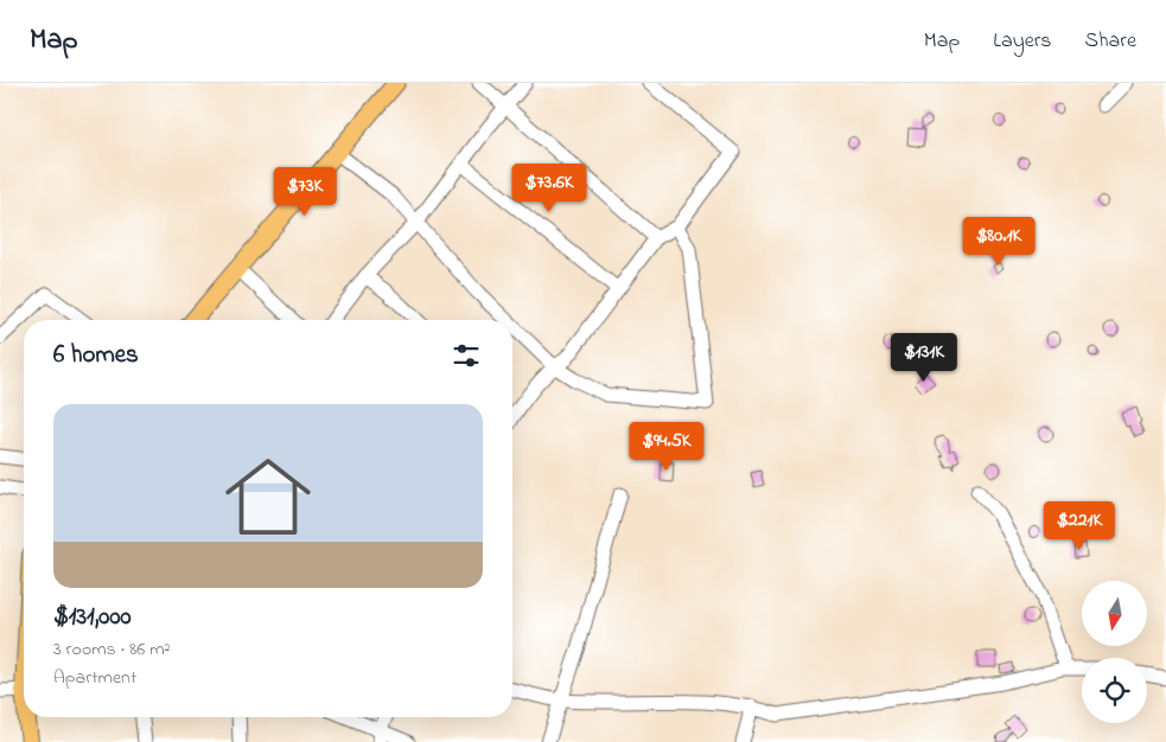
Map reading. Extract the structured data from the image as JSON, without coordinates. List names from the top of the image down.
{
  "north": "bottom",
  "page": {
    "header": "Map",
    "nav": ["Map", "Layers", "Share"],
    "price": [
      "$73.6K",
      "$73K",
      "$80.1K",
      "$131K",
      "$94.5K",
      "$221K"
    ],
    "heading": "6 homes",
    "list": [
      {
        "name": "$131,000",
        "note": "3 rooms · 86 m² · Apartment"
      }
    ]
  }
}
